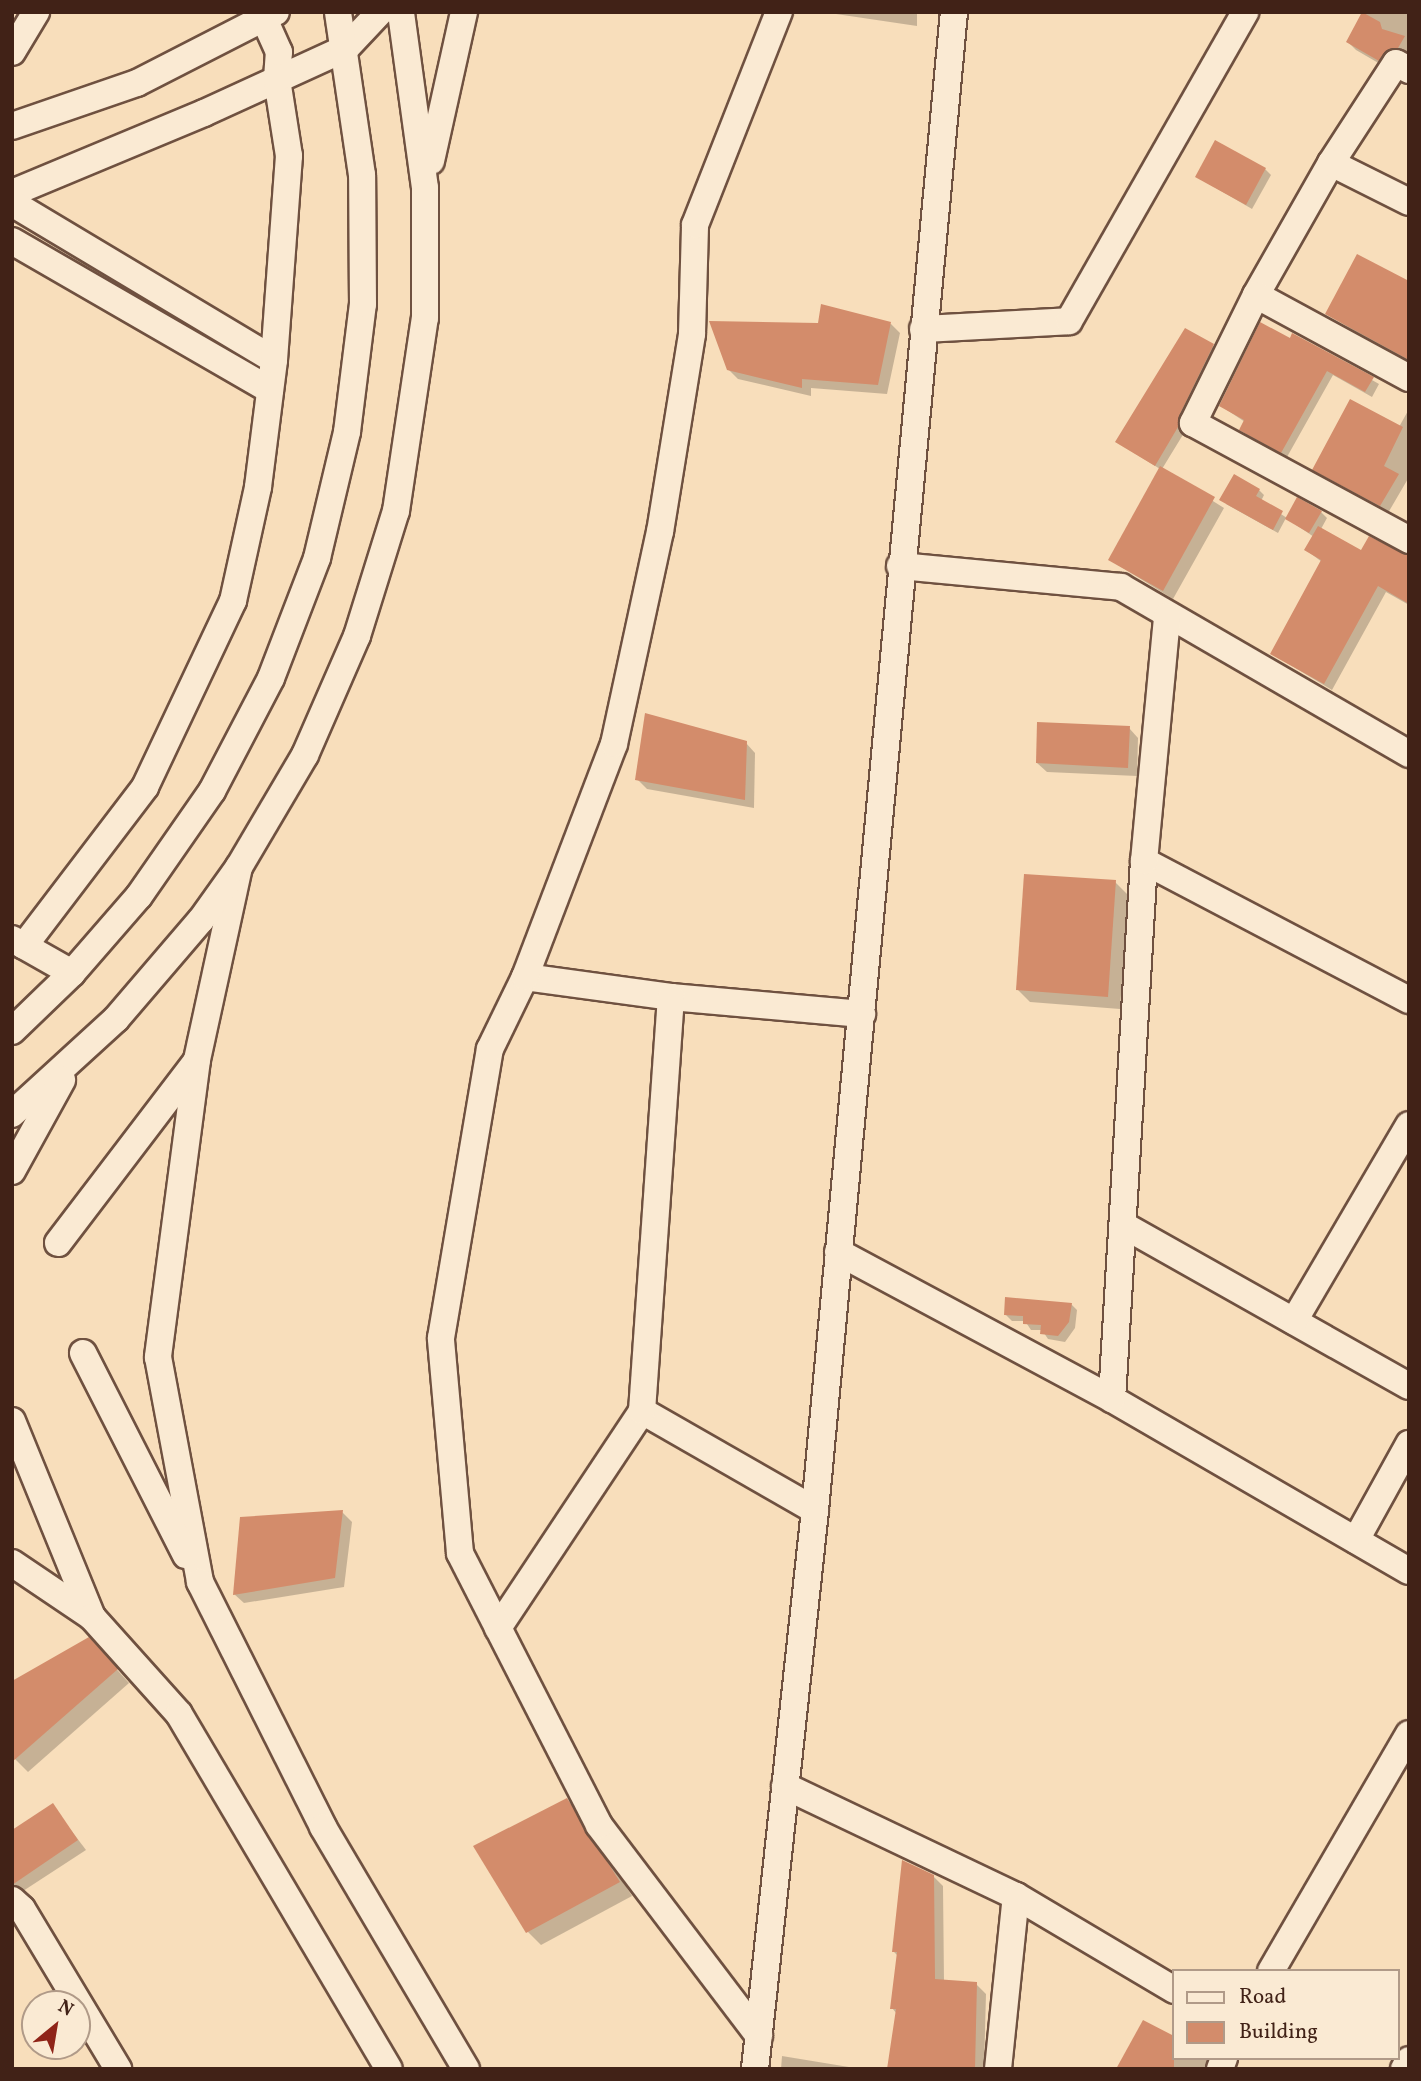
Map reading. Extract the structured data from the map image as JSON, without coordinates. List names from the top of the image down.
{
  "legend": ["Road", "Building"],
  "north": "top right"
}
